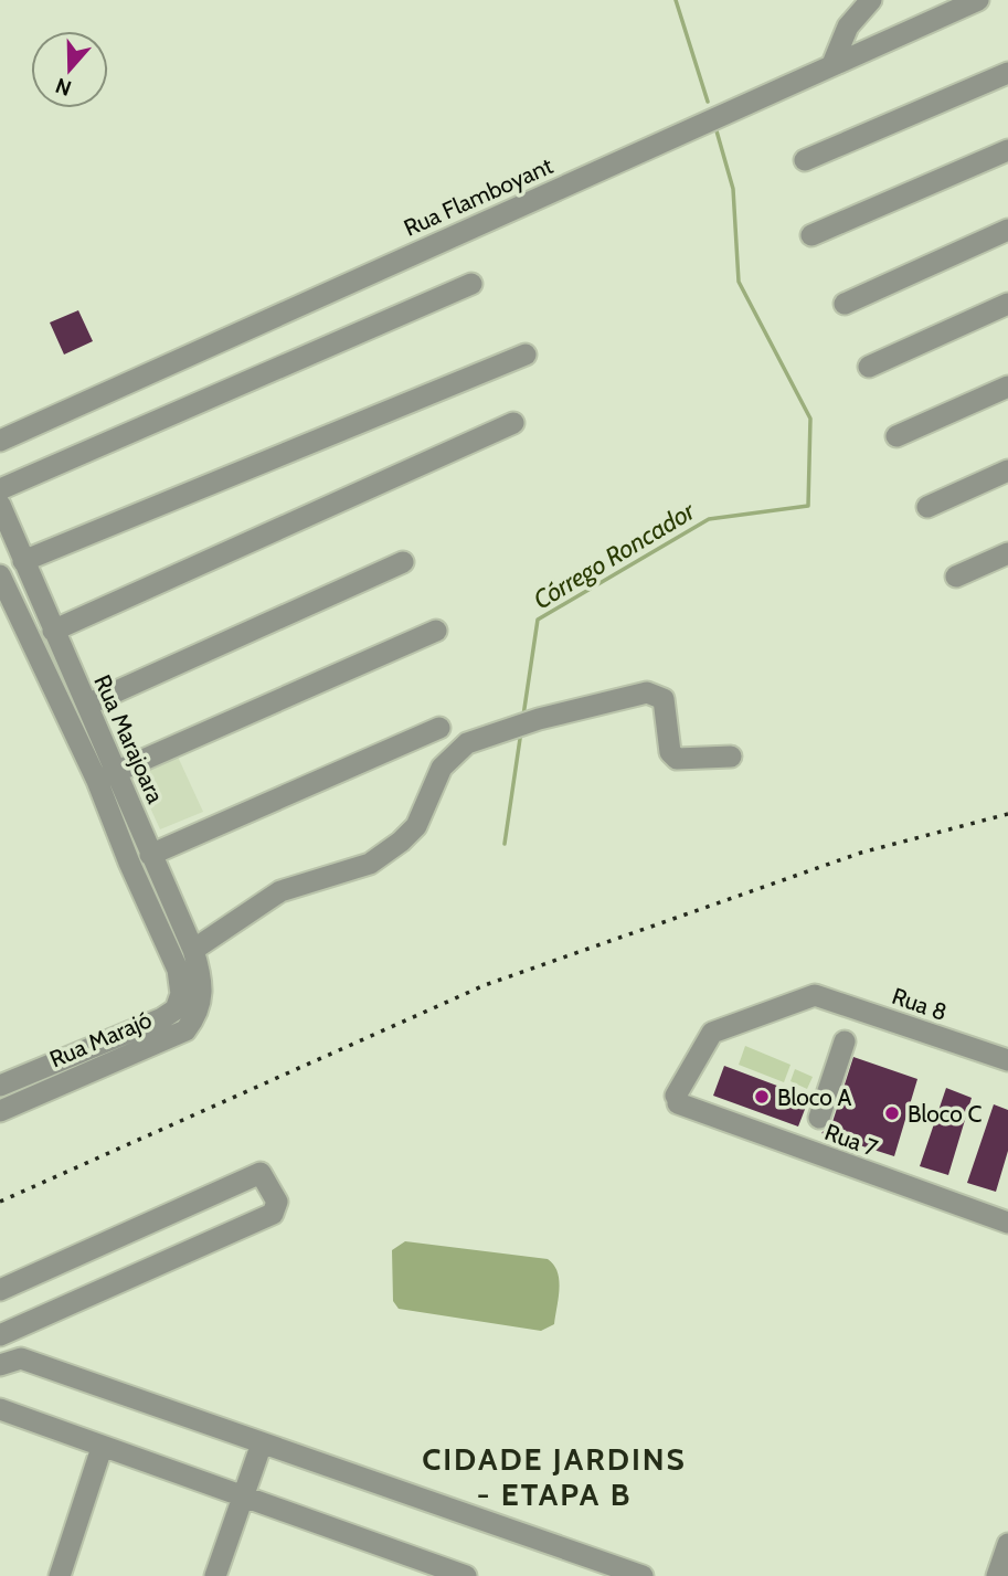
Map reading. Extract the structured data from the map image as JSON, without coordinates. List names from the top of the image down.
{
  "streets": {
    "street": [
      "Rua Flamboyant",
      "Rua Marajoara",
      "Rua 8",
      "Rua Marajó",
      "Rua 7"
    ]
  },
  "crossings": [
    ["Rua Marajoara", "Rua Marajó"],
    ["Rua 8", "Rua 7"]
  ],
  "districts": ["CIDADE JARDINS - ETAPA B"],
  "water": ["Córrego Roncador"],
  "places": ["Bloco A", "Bloco C"],
  "north": "bottom"
}
